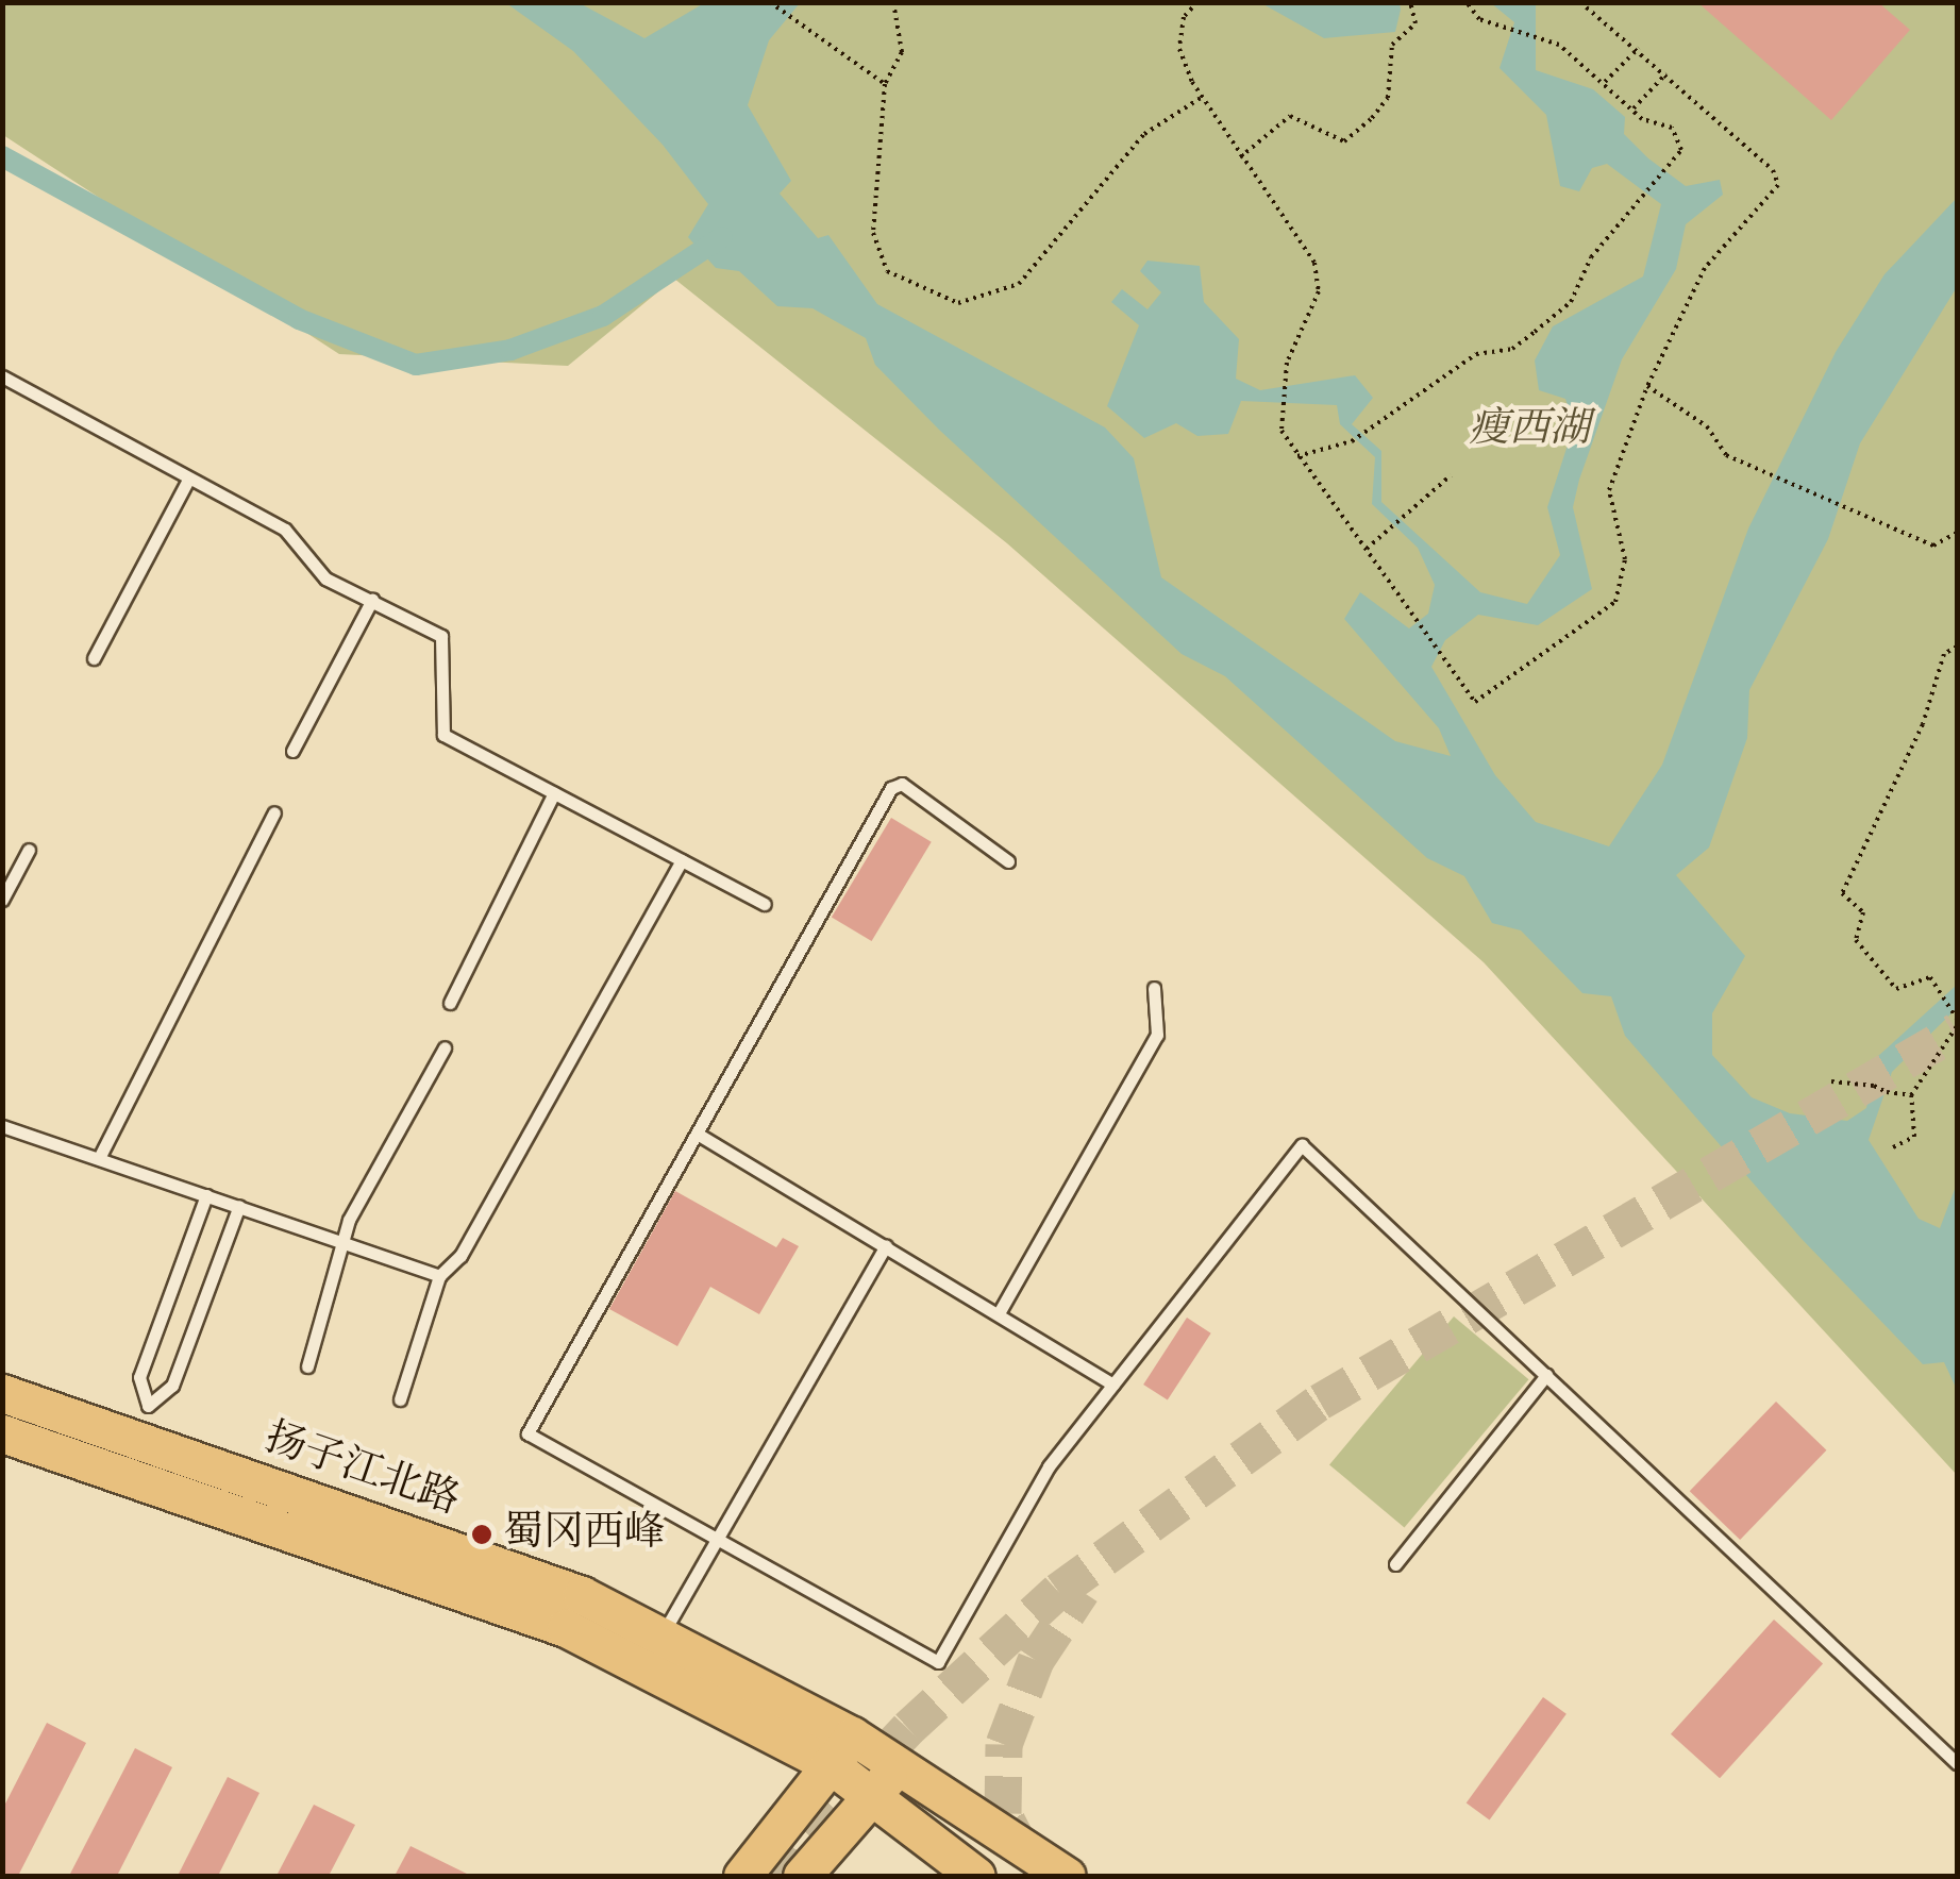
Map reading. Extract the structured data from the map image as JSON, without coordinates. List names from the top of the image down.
{
  "streets": {
    "main road": ["扬子江北路"]
  },
  "parks": ["瘦西湖"],
  "places": ["蜀冈西峰"]
}
